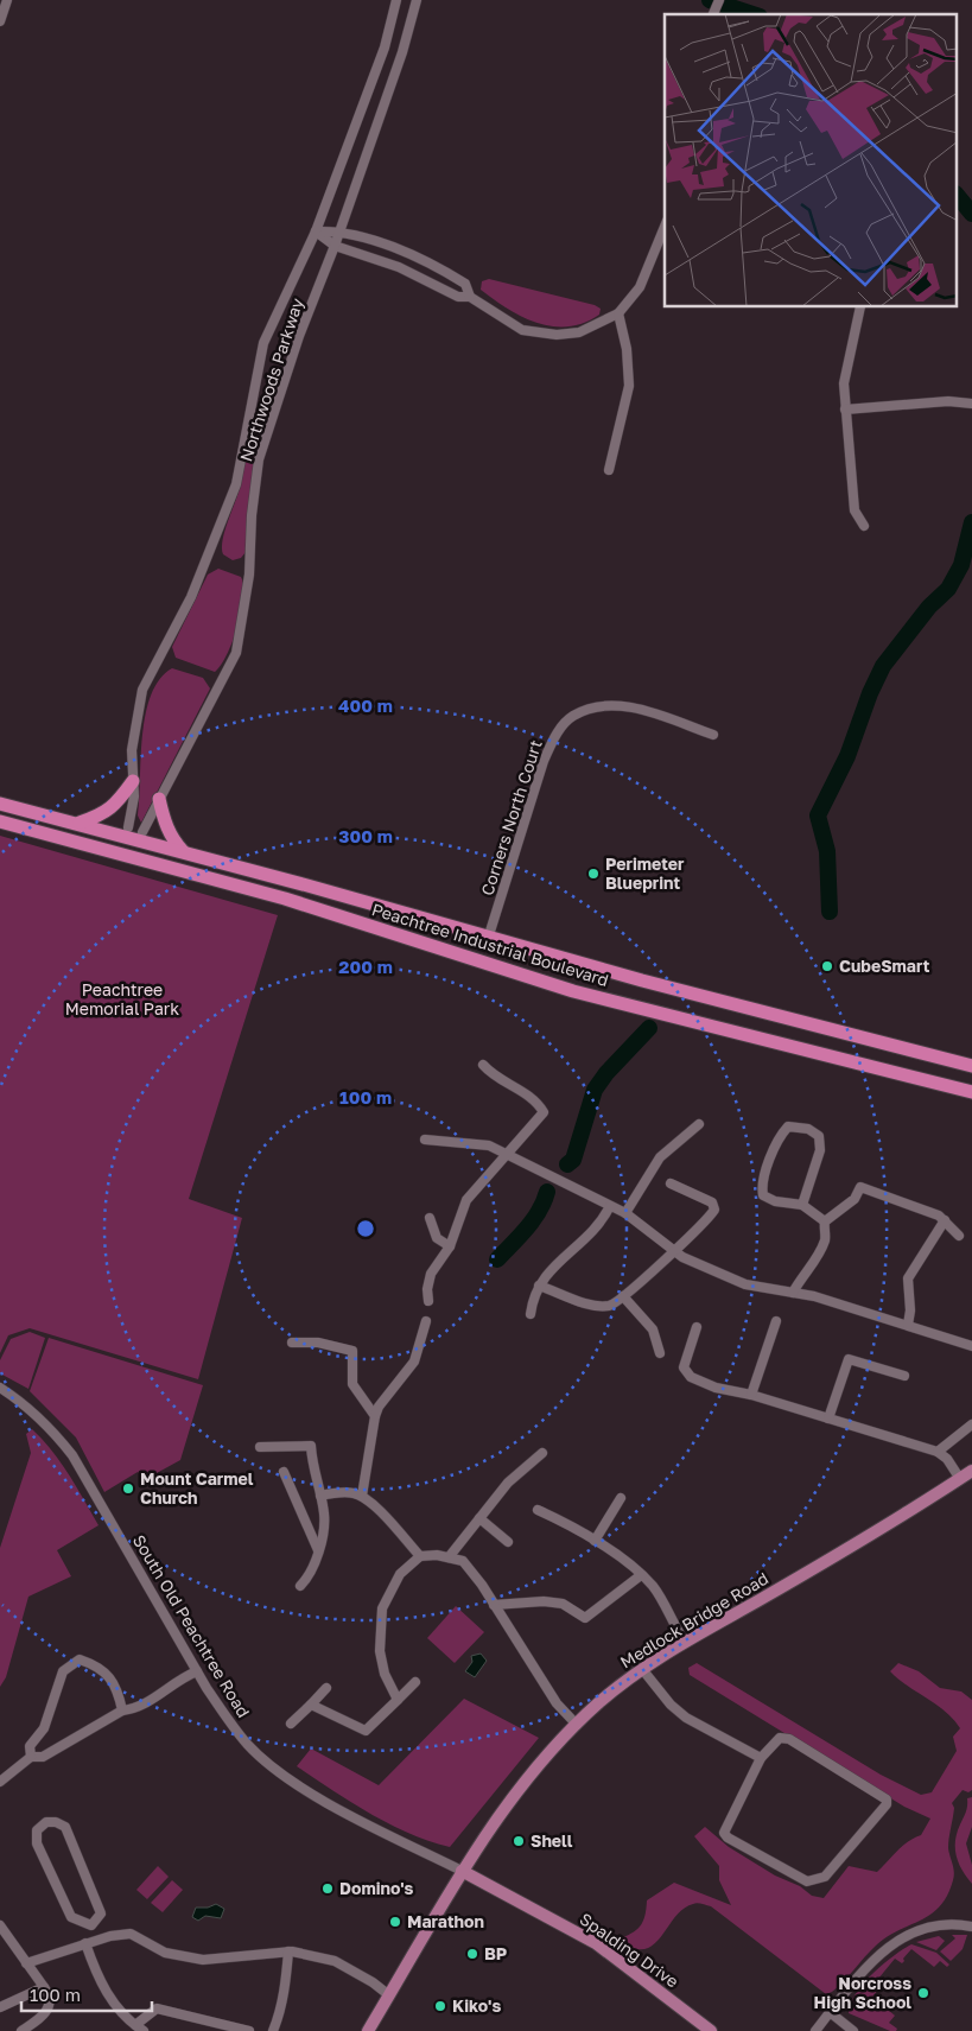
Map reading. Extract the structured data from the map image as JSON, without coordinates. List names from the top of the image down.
{
  "streets": {
    "highway": ["Peachtree Industrial Boulevard"],
    "main road": ["Medlock Bridge Road", "Spalding Drive"],
    "street": ["Northwoods Parkway", "Corners North Court", "South Old Peachtree Road"]
  },
  "crossings": [
    ["Corners North Court", "Peachtree Industrial Boulevard"],
    ["Medlock Bridge Road", "South Old Peachtree Road"],
    ["Medlock Bridge Road", "Spalding Drive"],
    ["South Old Peachtree Road", "Spalding Drive"]
  ],
  "parks": ["Peachtree Memorial Park"],
  "places": [
    "Perimeter Blueprint",
    "CubeSmart",
    "Mount Carmel Church",
    "Shell",
    "Domino's",
    "Marathon",
    "BP",
    "Norcross High School",
    "Kiko's"
  ],
  "scale_bar": "100 m",
  "rings": [
    "400 m",
    "300 m",
    "200 m",
    "100 m"
  ]
}
